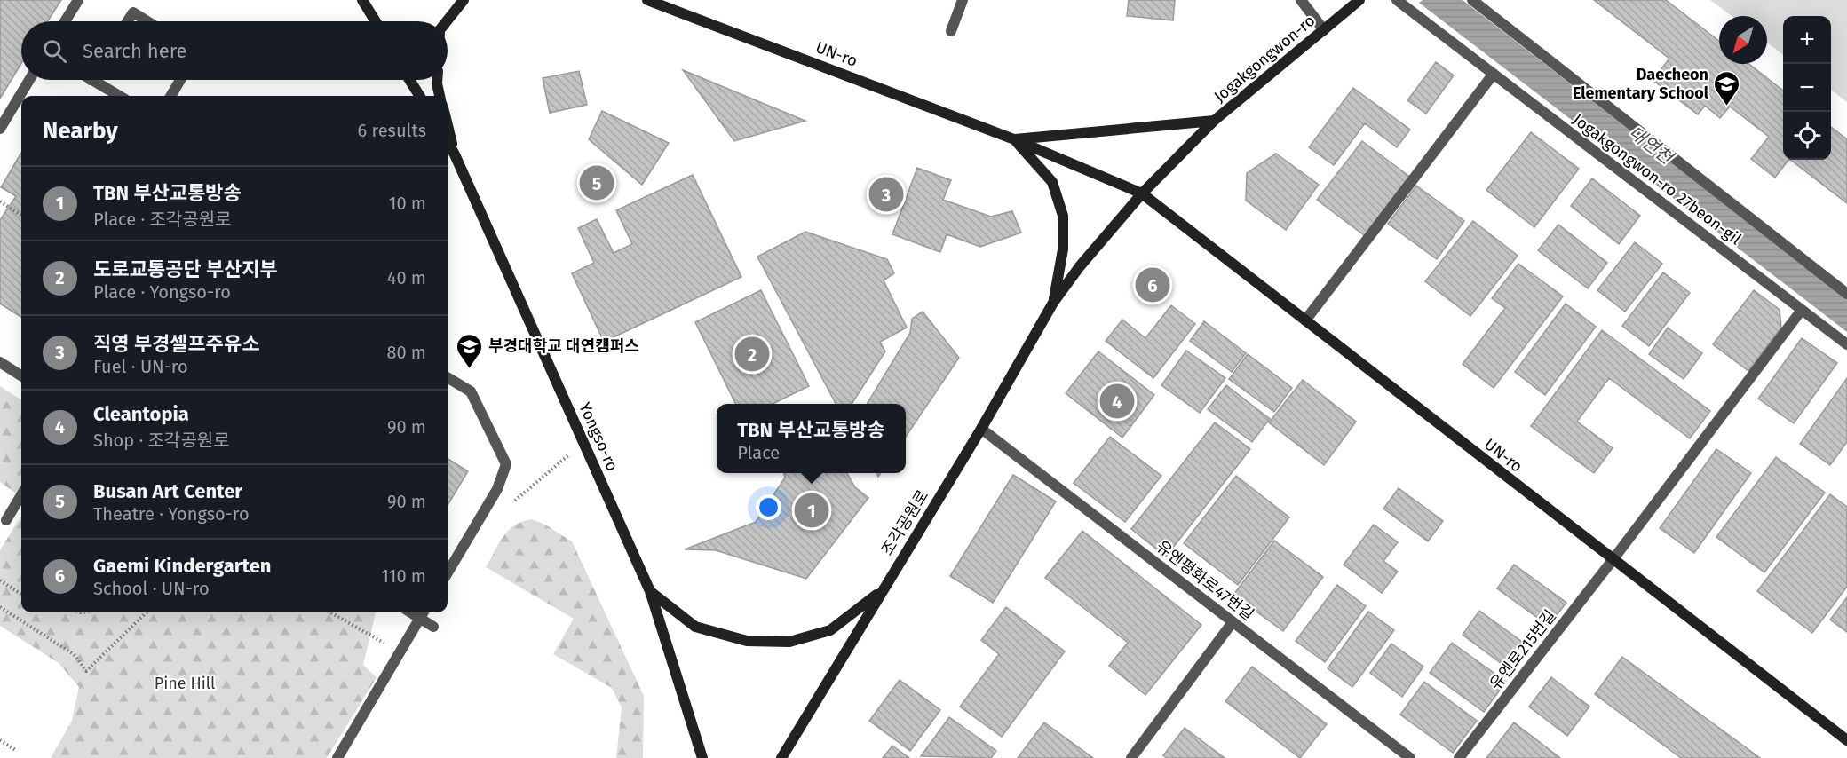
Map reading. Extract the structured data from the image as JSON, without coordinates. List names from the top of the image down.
{
  "streets": {
    "main road": [
      "UN-ro",
      "Jogakgongwon-ro",
      "Yongso-ro",
      "조각공원로"
    ],
    "street": ["Jogakgongwon-ro 27beon-gil", "유엔평화로47번길", "유엔로215번길"]
  },
  "crossings": [
    ["UN-ro", "Jogakgongwon-ro"],
    ["UN-ro", "유엔로215번길"],
    ["Jogakgongwon-ro", "조각공원로"],
    ["Jogakgongwon-ro 27beon-gil", "유엔로215번길"],
    ["조각공원로", "유엔평화로47번길"]
  ],
  "water": ["대연천"],
  "parks": ["Pine Hill"],
  "places": {
    "school or university": ["Daecheon Elementary School", "부경대학교 대연캠퍼스"]
  },
  "north": "bottom left",
  "page": {
    "map_buttons": ["+", "−"],
    "search": "Search here",
    "heading": ["Nearby", "6 results"],
    "pins": [
      "5",
      "3",
      "6",
      "2",
      "4",
      "1"
    ],
    "list": [
      {
        "mark": "1",
        "name": "TBN 부산교통방송",
        "note": "Place · 조각공원로",
        "value": "10 m"
      },
      {
        "mark": "2",
        "name": "도로교통공단 부산지부",
        "note": "Place · Yongso-ro",
        "value": "40 m"
      },
      {
        "mark": "3",
        "name": "직영 부경셀프주유소",
        "note": "Fuel · UN-ro",
        "value": "80 m"
      },
      {
        "mark": "4",
        "name": "Cleantopia",
        "note": "Shop · 조각공원로",
        "value": "90 m"
      },
      {
        "mark": "5",
        "name": "Busan Art Center",
        "note": "Theatre · Yongso-ro",
        "value": "90 m"
      },
      {
        "mark": "6",
        "name": "Gaemi Kindergarten",
        "note": "School · UN-ro",
        "value": "110 m"
      }
    ],
    "popup": ["TBN 부산교통방송", "Place"]
  }
}
